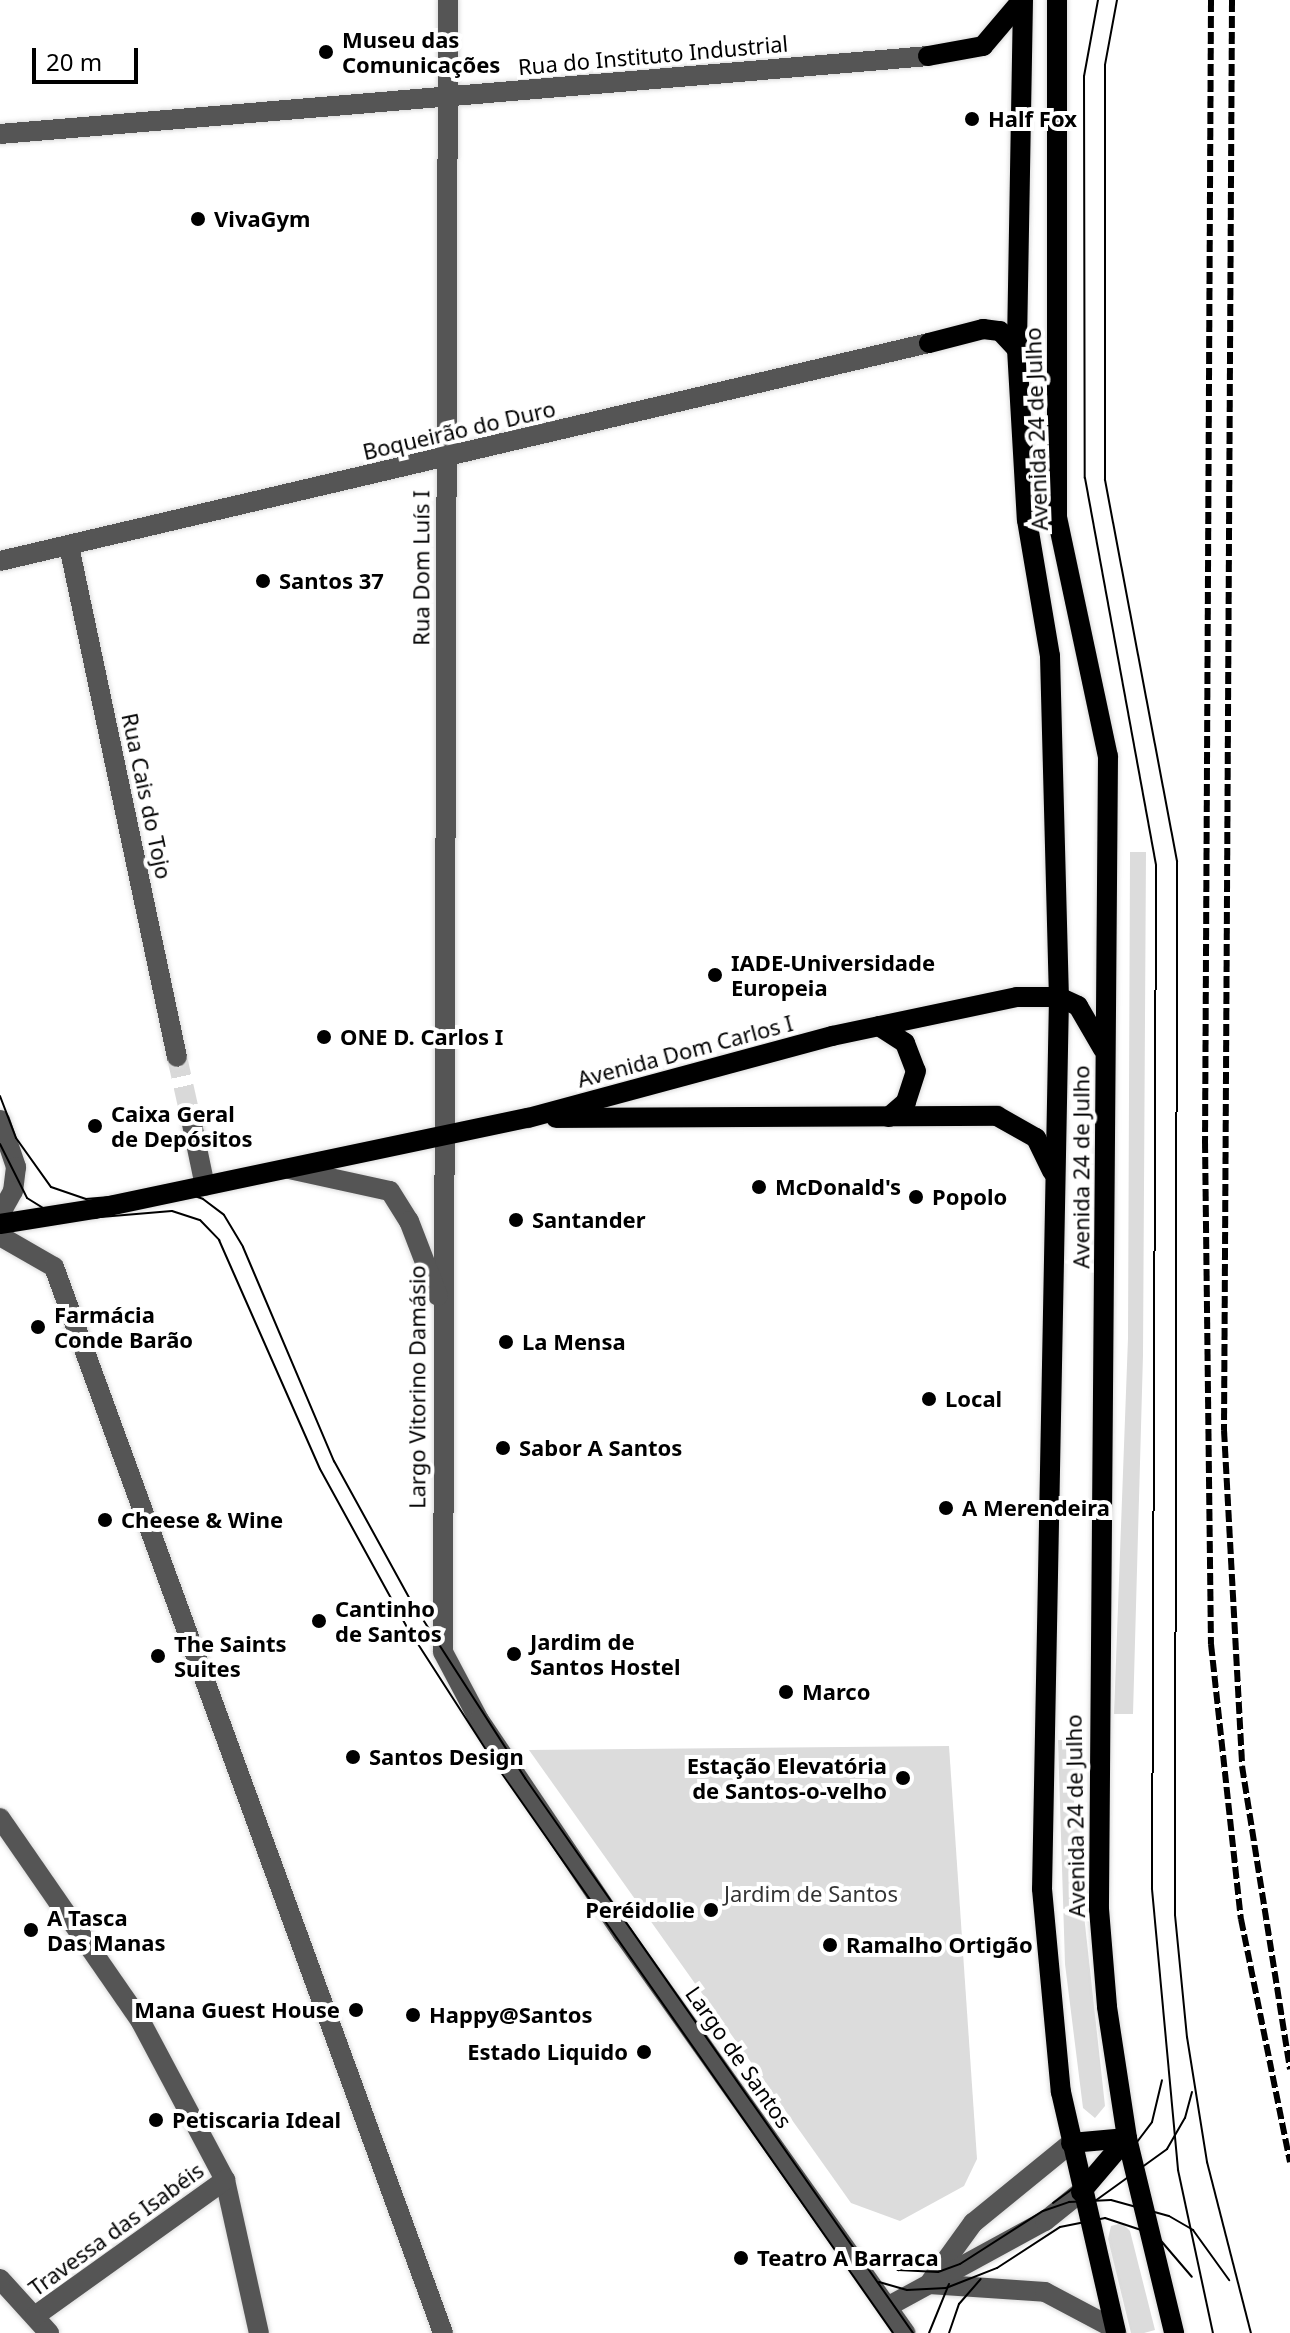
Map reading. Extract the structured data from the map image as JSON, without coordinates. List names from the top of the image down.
{
  "streets": {
    "main road": ["Avenida 24 de Julho", "Avenida Dom Carlos I"],
    "street": [
      "Rua do Instituto Industrial",
      "Boqueirão do Duro",
      "Rua Dom Luís I",
      "Rua Cais do Tojo",
      "Largo Vitorino Damásio",
      "Largo de Santos",
      "Travessa das Isabéis"
    ]
  },
  "crossings": [
    ["Rua do Instituto Industrial", "Rua Dom Luís I"],
    ["Avenida 24 de Julho", "Avenida Dom Carlos I"],
    ["Boqueirão do Duro", "Rua Dom Luís I"],
    ["Boqueirão do Duro", "Rua Cais do Tojo"],
    ["Rua Dom Luís I", "Avenida Dom Carlos I"],
    ["Rua Dom Luís I", "Largo Vitorino Damásio"],
    ["Avenida Dom Carlos I", "Largo Vitorino Damásio"],
    ["Largo Vitorino Damásio", "Largo de Santos"]
  ],
  "parks": ["Jardim de Santos"],
  "places": [
    "Museu das Comunicações",
    "Half Fox",
    "VivaGym",
    "Santos 37",
    "IADE-Universidade Europeia",
    "ONE D. Carlos I",
    "Caixa Geral de Depósitos",
    "McDonald's",
    "Popolo",
    "Santander",
    "Farmácia Conde Barão",
    "La Mensa",
    "Local",
    "Sabor A Santos",
    "A Merendeira",
    "Cheese & Wine",
    "Cantinho de Santos",
    "Jardim de Santos Hostel",
    "The Saints Suites",
    "Marco",
    "Santos Design",
    "Estação Elevatória de Santos-o-velho",
    "Peréidolie",
    "A Tasca Das Manas",
    "Ramalho Ortigão",
    "Mana Guest House",
    "Happy@Santos",
    "Estado Liquido",
    "Petiscaria Ideal",
    "Teatro A Barraca"
  ],
  "scale_bar": "20 m"
}
